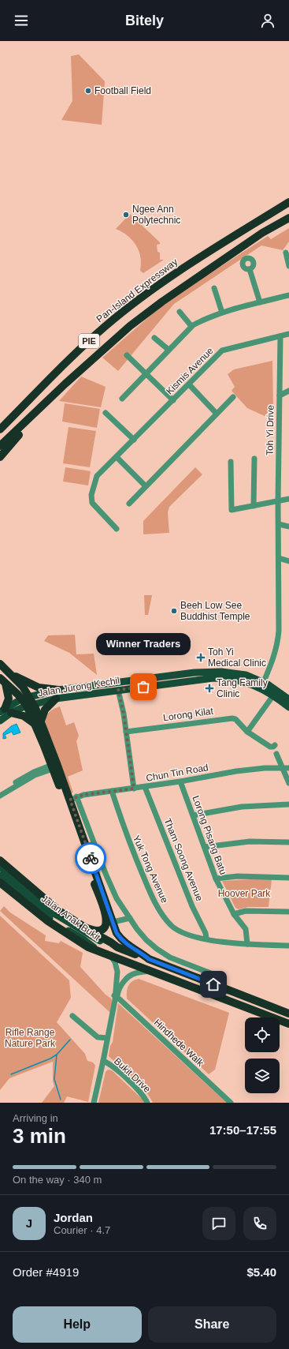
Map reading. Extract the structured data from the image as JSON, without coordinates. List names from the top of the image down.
{
  "streets": {
    "highway": ["Pan-Island Expressway", "PIE", "Jalan Anak Bukit"],
    "main road": ["Jalan Jurong Kechil"],
    "street": [
      "Kismis Avenue",
      "Toh Yi Drive",
      "Lorong Kilat",
      "Chun Tin Road",
      "Lorong Pisang Batu",
      "Tham Soong Avenue",
      "Yuk Tong Avenue",
      "Hindhede Walk",
      "Bukit Drive"
    ]
  },
  "crossings": [
    ["Kismis Avenue", "Toh Yi Drive"],
    ["Toh Yi Drive", "Jalan Jurong Kechil"],
    ["Chun Tin Road", "Lorong Pisang Batu"],
    ["Chun Tin Road", "Tham Soong Avenue"],
    ["Chun Tin Road", "Yuk Tong Avenue"],
    ["Lorong Pisang Batu", "Yuk Tong Avenue"],
    ["Tham Soong Avenue", "Yuk Tong Avenue"]
  ],
  "parks": ["Hoover Park", "Rifle Range Nature Park"],
  "places": {
    "other": [
      "Football Field",
      "Ngee Ann Polytechnic",
      "Beeh Low See Buddhist Temple",
      "Winner Traders"
    ],
    "health": ["Toh Yi Medical Clinic", "Tang Family Clinic"]
  },
  "page": {
    "header": "Bitely",
    "bubble": "Winner Traders",
    "heading": ["3 min", "Arriving in", "17:50–17:55"],
    "panel": [
      "Jordan",
      "Courier · 4.7",
      "Order #4919",
      "$5.40"
    ],
    "bar": "On the way · 340 m",
    "round": "J",
    "buttons": ["Help", "Share"]
  }
}
